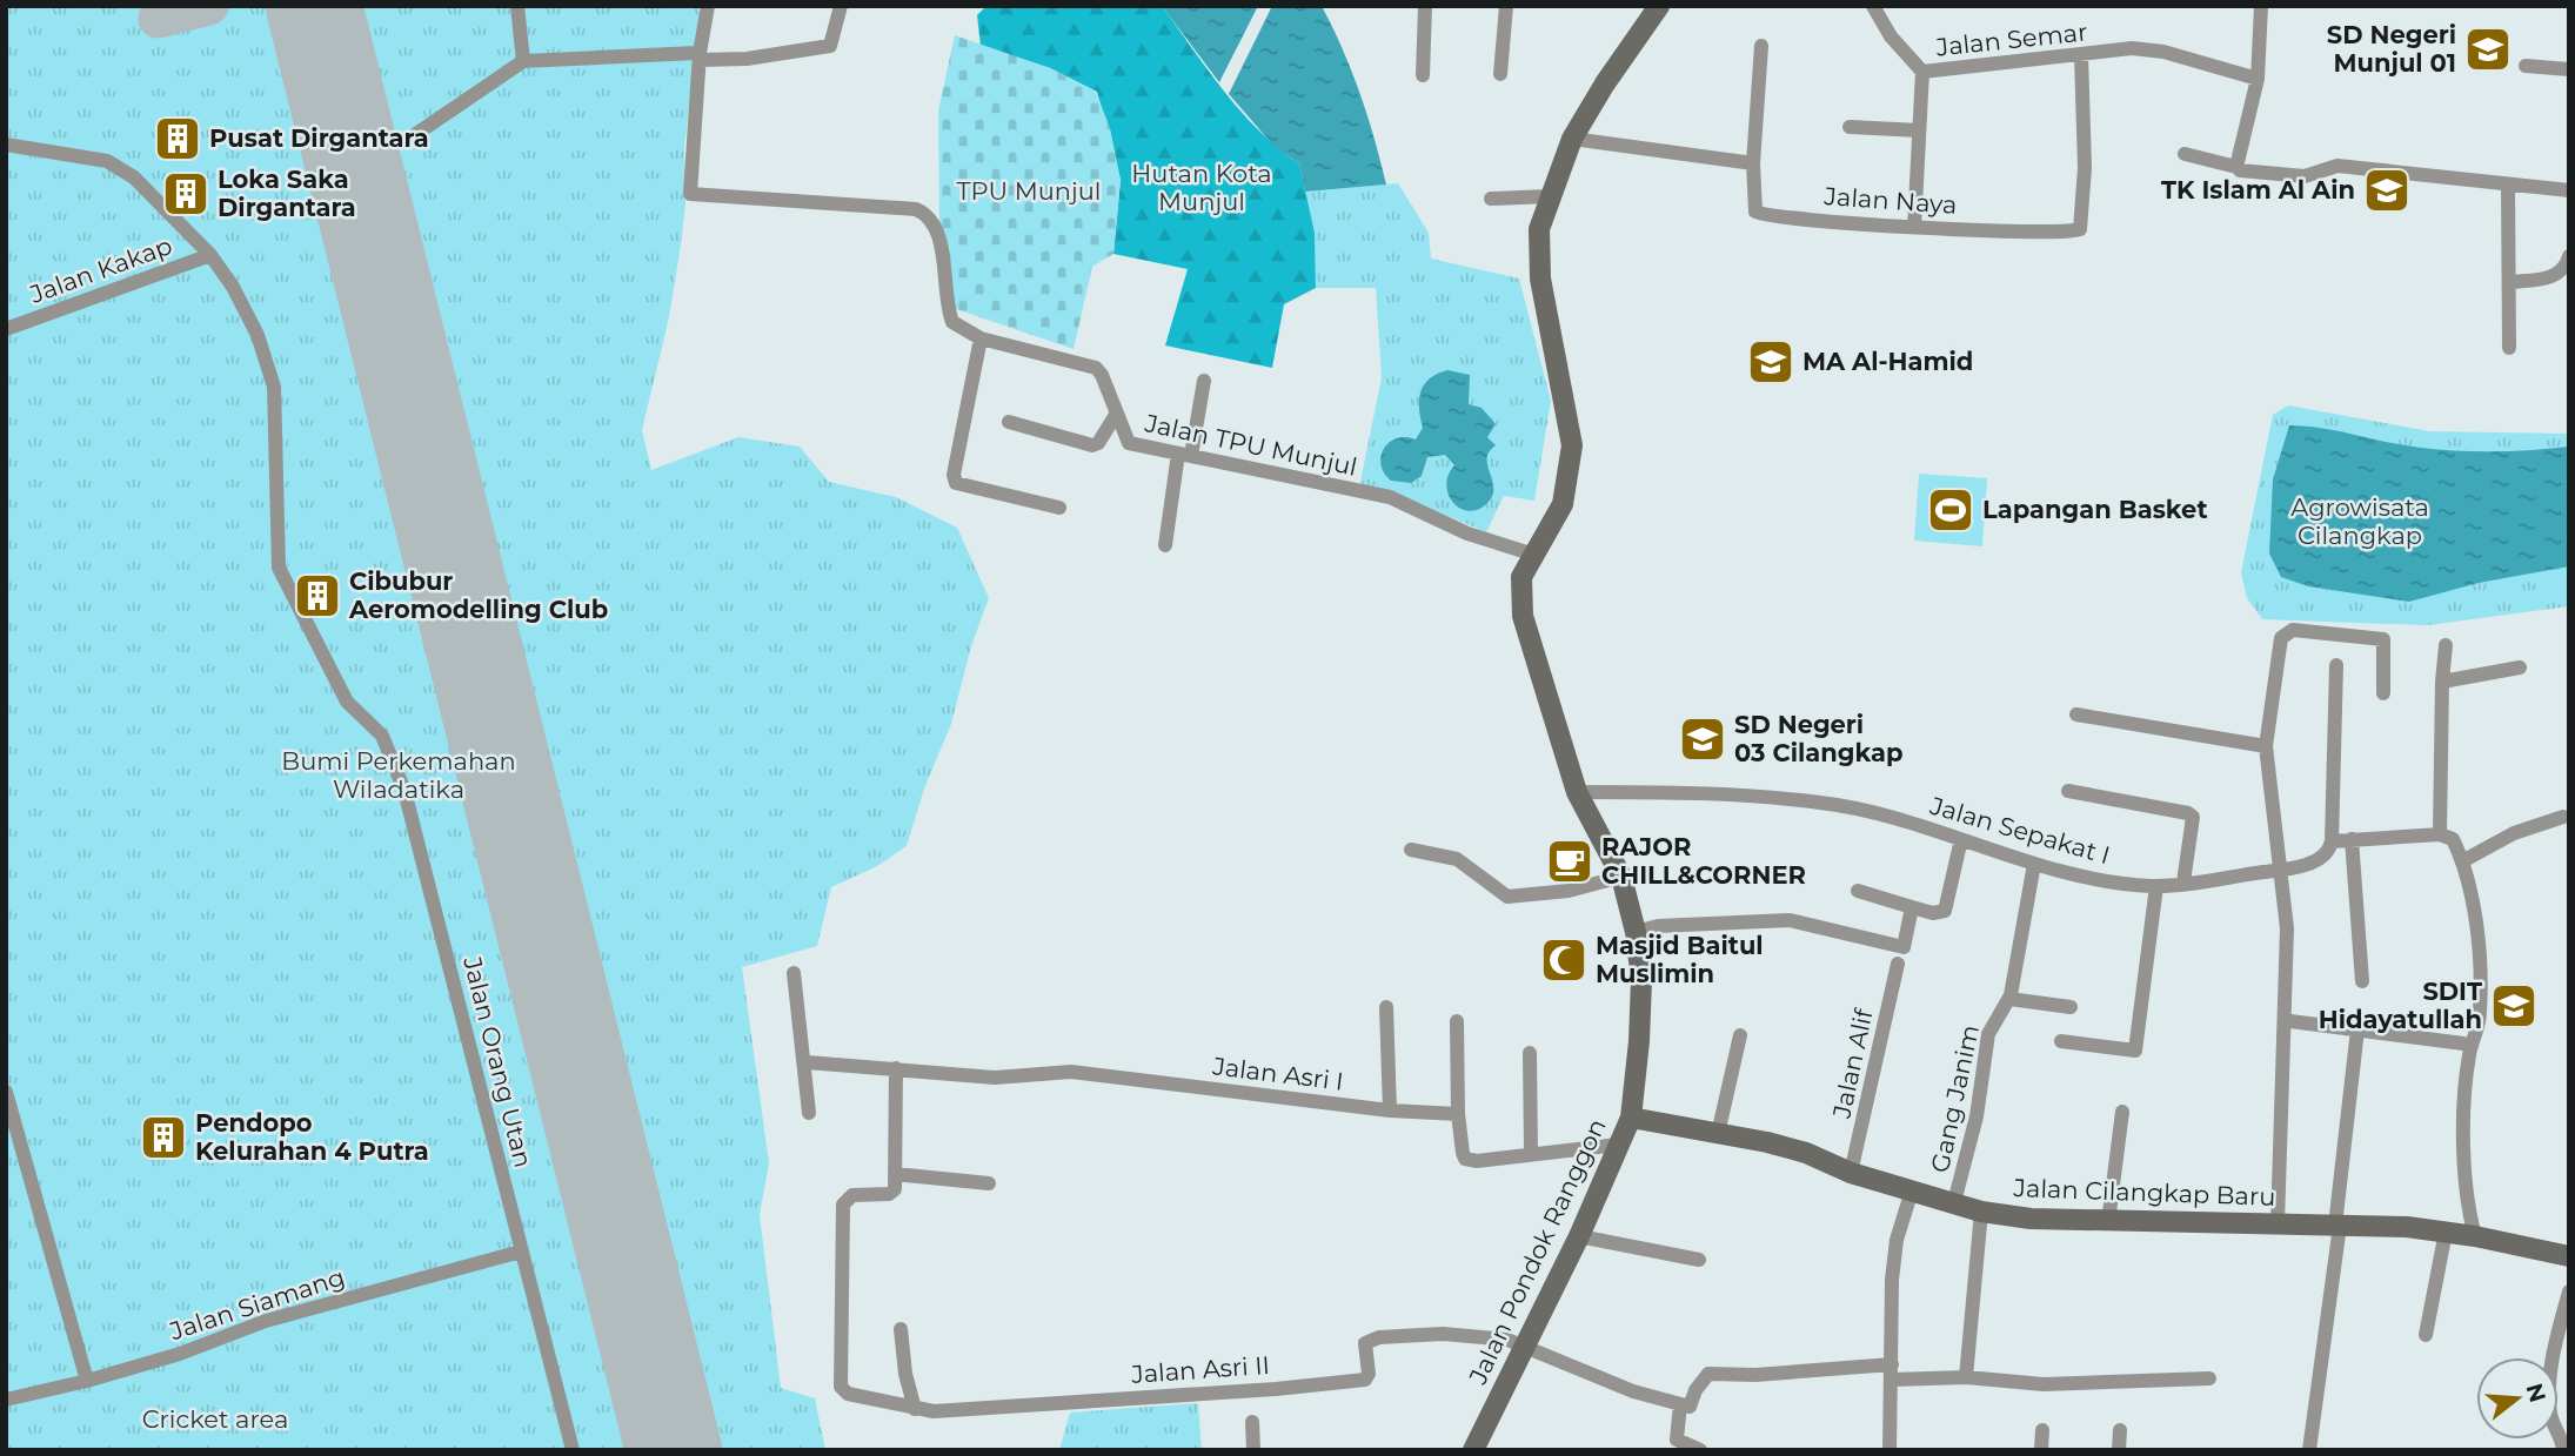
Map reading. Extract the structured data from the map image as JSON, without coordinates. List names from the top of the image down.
{
  "streets": {
    "street": [
      "Jalan Semar",
      "Jalan Naya",
      "Jalan Kakap",
      "Jalan TPU Munjul",
      "Jalan Sepakat I",
      "Jalan Orang Utan",
      "Jalan Alif",
      "Jalan Asri I",
      "Gang Janim",
      "Jalan Cilangkap Baru",
      "Jalan Pondok Ranggon",
      "Jalan Siamang",
      "Jalan Asri II"
    ]
  },
  "crossings": [
    ["Jalan Semar", "Jalan Naya"],
    ["Jalan Kakap", "Jalan Orang Utan"],
    ["Jalan TPU Munjul", "Jalan Pondok Ranggon"],
    ["Jalan Sepakat I", "Gang Janim"],
    ["Jalan Sepakat I", "Jalan Pondok Ranggon"],
    ["Jalan Orang Utan", "Jalan Siamang"],
    ["Jalan Alif", "Jalan Cilangkap Baru"],
    ["Gang Janim", "Jalan Cilangkap Baru"],
    ["Jalan Cilangkap Baru", "Jalan Pondok Ranggon"],
    ["Jalan Pondok Ranggon", "Jalan Asri II"]
  ],
  "parks": [
    "Hutan Kota Munjul",
    "TPU Munjul",
    "Agrowisata Cilangkap",
    "Bumi Perkemahan Wiladatika",
    "Cricket area"
  ],
  "places": {
    "school or university": [
      "SD Negeri Munjul 01",
      "TK Islam Al Ain",
      "MA Al-Hamid",
      "SD Negeri 03 Cilangkap",
      "SDIT Hidayatullah"
    ],
    "building": [
      "Pusat Dirgantara",
      "Loka Saka Dirgantara",
      "Cibubur Aeromodelling Club",
      "Pendopo Kelurahan 4 Putra"
    ],
    "sports": ["Lapangan Basket"],
    "cafe": ["RAJOR CHILL&CORNER"],
    "mosque": ["Masjid Baitul Muslimin"]
  },
  "north": "right"
}
